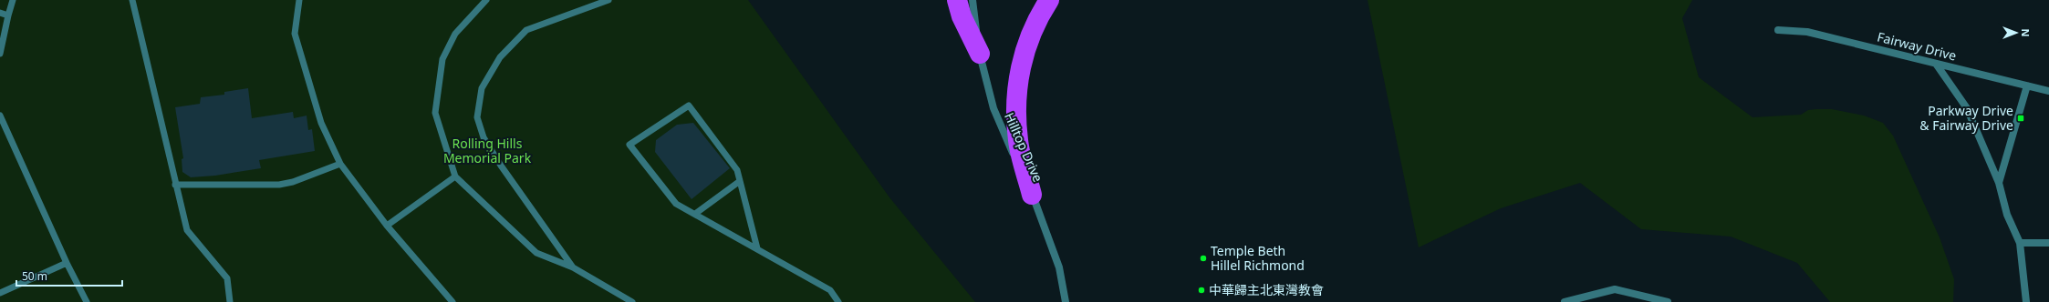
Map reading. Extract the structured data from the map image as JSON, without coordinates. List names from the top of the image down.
{
  "streets": {
    "street": ["Fairway Drive", "Hilltop Drive"]
  },
  "parks": ["Rolling Hills Memorial Park"],
  "places": {
    "transit": ["Parkway Drive & Fairway Drive"],
    "other": ["Temple Beth Hillel Richmond", "中華歸主北東灣教會"]
  },
  "scale_bar": "50 m",
  "north": "right"
}
